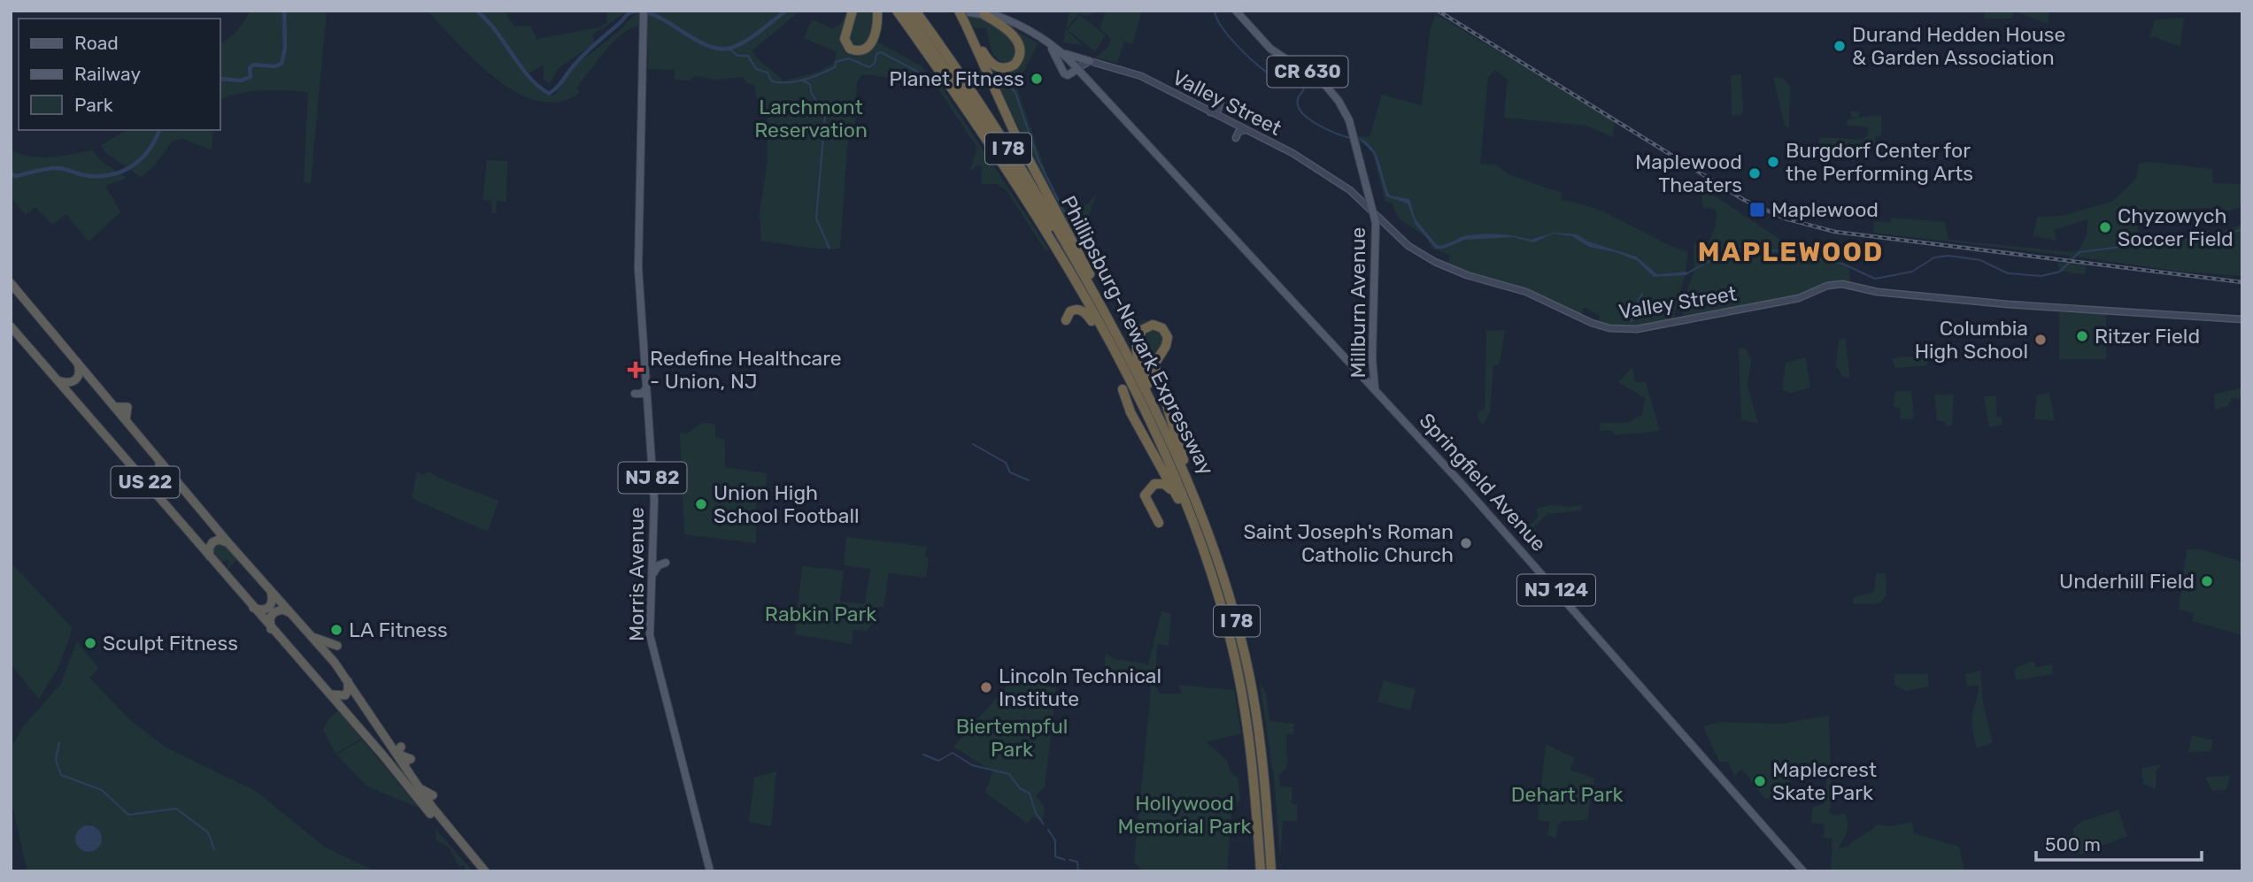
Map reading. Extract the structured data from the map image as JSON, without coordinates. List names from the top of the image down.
{
  "streets": {
    "highway": ["I 78", "Phillipsburg-Newark Expressway", "US 22"],
    "main road": [
      "CR 630",
      "Valley Street",
      "Millburn Avenue",
      "NJ 82",
      "Springfield Avenue",
      "Morris Avenue",
      "NJ 124"
    ]
  },
  "crossings": [
    ["Valley Street", "Millburn Avenue"],
    ["Millburn Avenue", "Springfield Avenue"],
    ["Phillipsburg-Newark Expressway", "Springfield Avenue"]
  ],
  "districts": ["MAPLEWOOD"],
  "parks": [
    "Larchmont Reservation",
    "Rabkin Park",
    "Biertempful Park",
    "Dehart Park",
    "Hollywood Memorial Park"
  ],
  "places": {
    "other": [
      "Durand Hedden House & Garden Association",
      "Planet Fitness",
      "Burgdorf Center for the Performing Arts",
      "Maplewood Theaters",
      "Chyzowych Soccer Field",
      "Ritzer Field",
      "Columbia High School",
      "Union High School Football",
      "Saint Joseph's Roman Catholic Church",
      "Underhill Field",
      "LA Fitness",
      "Sculpt Fitness",
      "Lincoln Technical Institute",
      "Maplecrest Skate Park"
    ],
    "transit": ["Maplewood"],
    "health": ["Redefine Healthcare - Union, NJ"]
  },
  "legend": ["Road", "Railway", "Park"],
  "scale_bar": "500 m"
}
